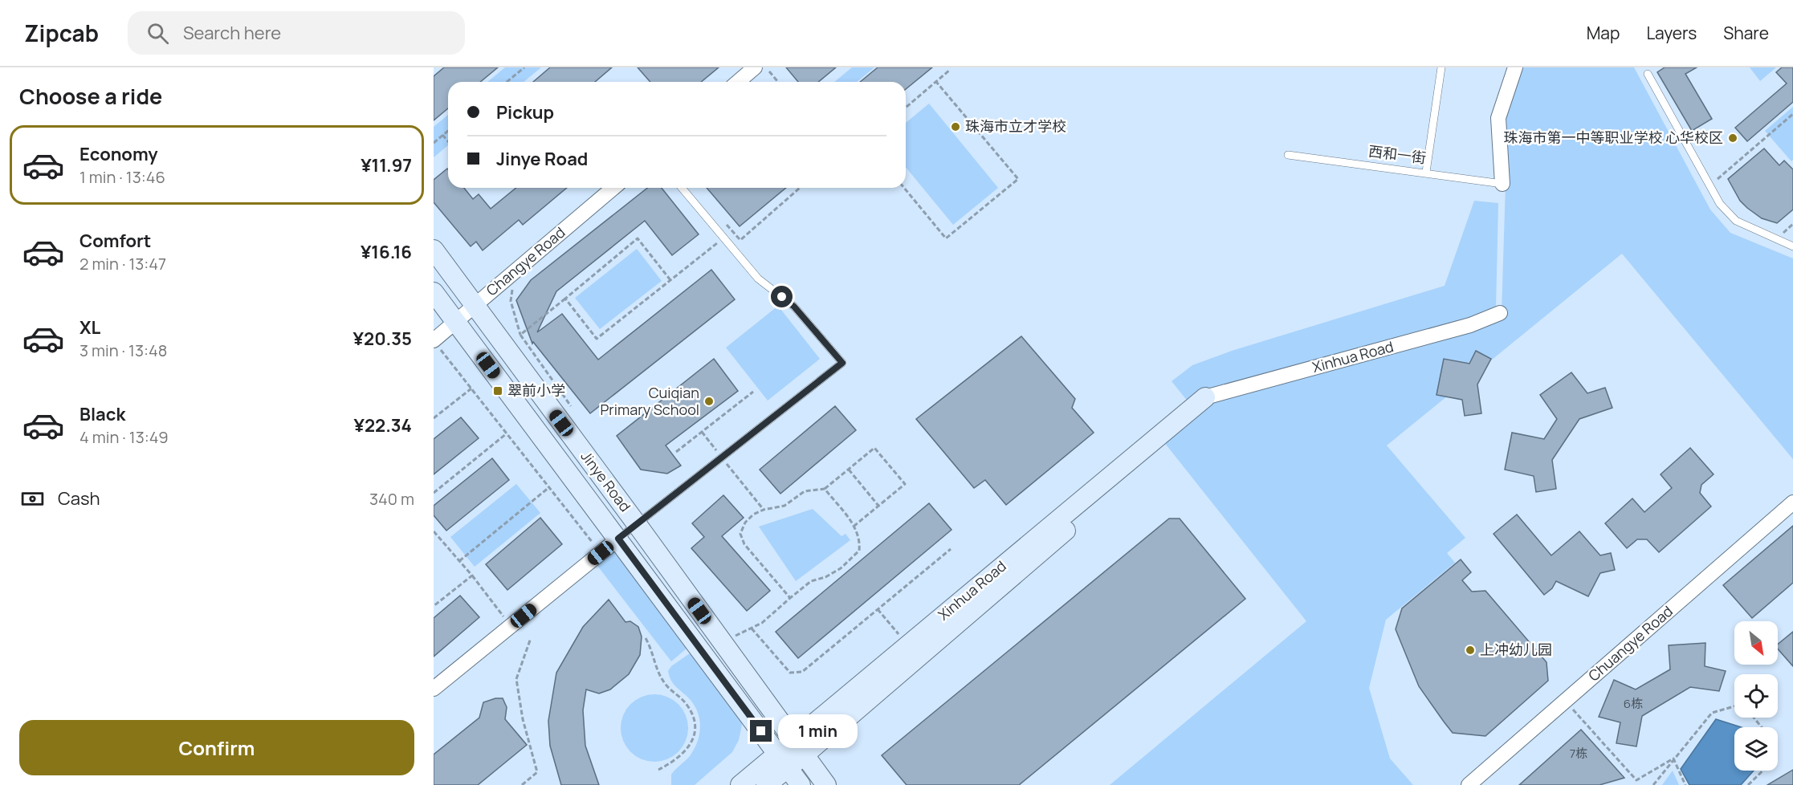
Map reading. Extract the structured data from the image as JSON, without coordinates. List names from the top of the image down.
{
  "streets": {
    "main road": ["Xinhua Road", "Jinye Road"],
    "street": ["Changye Road", "Chuangye Road"],
    "lane": ["西和一街"]
  },
  "crossings": [
    ["Changye Road", "Jinye Road"],
    ["Xinhua Road", "Jinye Road"]
  ],
  "places": {
    "other": [
      "珠海市立才学校",
      "珠海市第一中等职业学校 心华校区",
      "Cuiqian Primary School",
      "上冲幼儿园"
    ],
    "transit": ["翠前小学"]
  },
  "house_numbers": ["6栋", "7栋"],
  "north": "bottom right",
  "page": {
    "header": "Zipcab",
    "search": "Search here",
    "nav": ["Map", "Layers", "Share"],
    "heading": "Choose a ride",
    "banner": ["Pickup", "Jinye Road"],
    "list": [
      {
        "name": "Economy",
        "note": "1 min · 13:46",
        "value": "¥11.97"
      },
      {
        "name": "Comfort",
        "note": "2 min · 13:47",
        "value": "¥16.16"
      },
      {
        "name": "XL",
        "note": "3 min · 13:48",
        "value": "¥20.35"
      },
      {
        "name": "Black",
        "note": "4 min · 13:49",
        "value": "¥22.34"
      }
    ],
    "pay": ["Cash", "340 m"],
    "buttons": "Confirm",
    "bubble": "1 min"
  }
}
